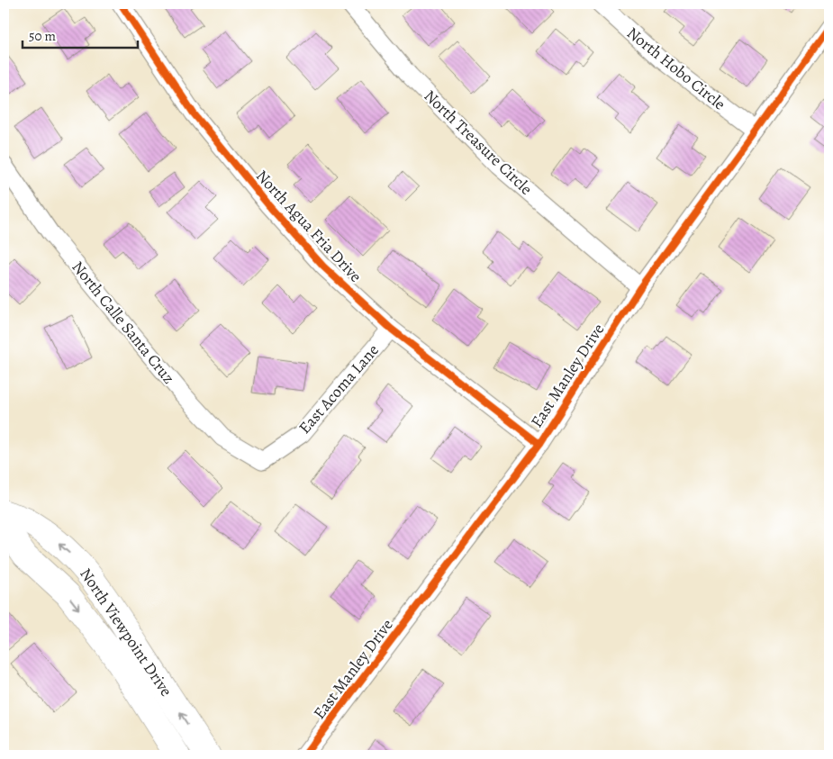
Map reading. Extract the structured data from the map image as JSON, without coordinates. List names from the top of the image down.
{
  "streets": {
    "main road": ["North Viewpoint Drive"],
    "street": [
      "North Hobo Circle",
      "North Treasure Circle",
      "North Agua Fria Drive",
      "North Calle Santa Cruz",
      "East Manley Drive",
      "East Acoma Lane"
    ]
  },
  "crossings": [
    ["North Hobo Circle", "East Manley Drive"],
    ["North Treasure Circle", "East Manley Drive"],
    ["North Agua Fria Drive", "East Manley Drive"],
    ["North Agua Fria Drive", "East Acoma Lane"],
    ["North Calle Santa Cruz", "East Acoma Lane"]
  ],
  "scale_bar": "50 m"
}
